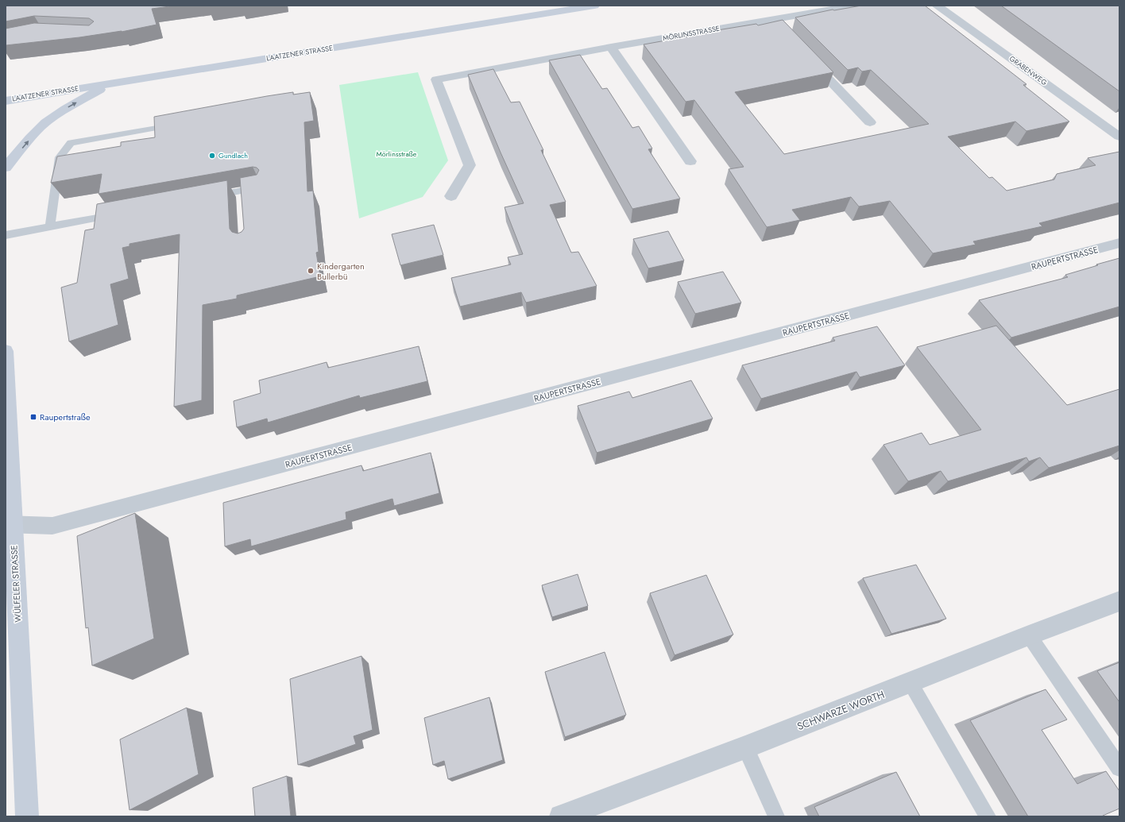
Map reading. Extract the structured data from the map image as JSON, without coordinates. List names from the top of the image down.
{
  "streets": {
    "main road": ["LAATZENER STRASSE", "WÜLFELER STRASSE"],
    "street": [
      "MÖRLINSSTRASSE",
      "GRABENWEG",
      "RAUPERTSTRASSE",
      "SCHWARZE WORTH"
    ]
  },
  "crossings": [
    ["RAUPERTSTRASSE", "WÜLFELER STRASSE"]
  ],
  "parks": ["Mörlinsstraße"],
  "places": {
    "other": ["Gundlach", "Kindergarten Bullerbü"],
    "transit": ["Raupertstraße"]
  }
}
